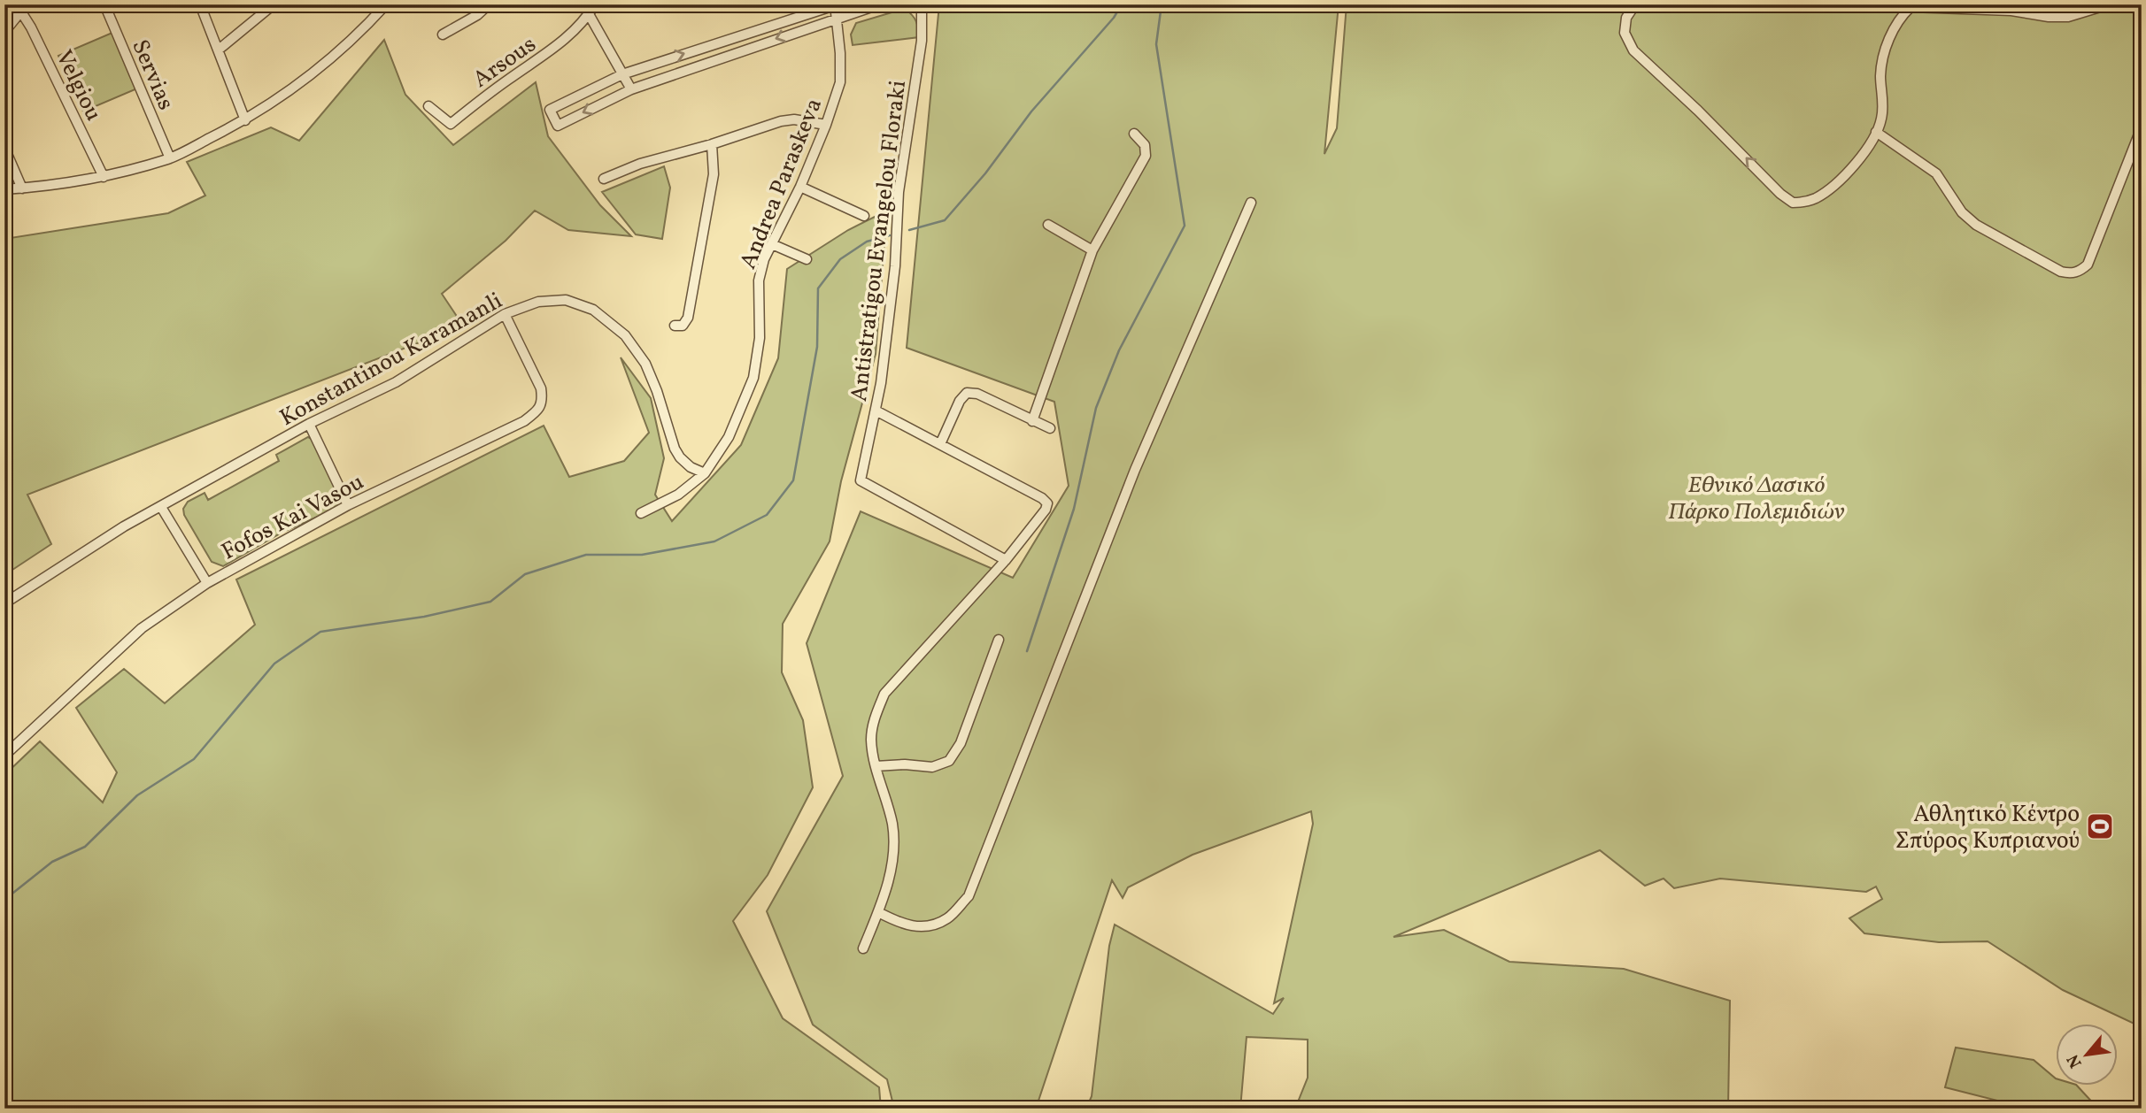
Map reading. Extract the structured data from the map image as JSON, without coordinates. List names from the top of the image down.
{
  "streets": {
    "street": [
      "Arsous",
      "Servias",
      "Velgiou",
      "Andrea Paraskeva",
      "Antistratigou Evangelou Floraki",
      "Konstantinou Karamanli",
      "Fofos Kai Vasou"
    ]
  },
  "crossings": [
    ["Andrea Paraskeva", "Konstantinou Karamanli"],
    ["Konstantinou Karamanli", "Fofos Kai Vasou"]
  ],
  "parks": ["Εθνικό Δασικό Πάρκο Πολεμιδιών"],
  "places": {
    "sports": ["Αθλητικό Κέντρο Σπύρος Κυπριανού"]
  },
  "north": "bottom left"
}
